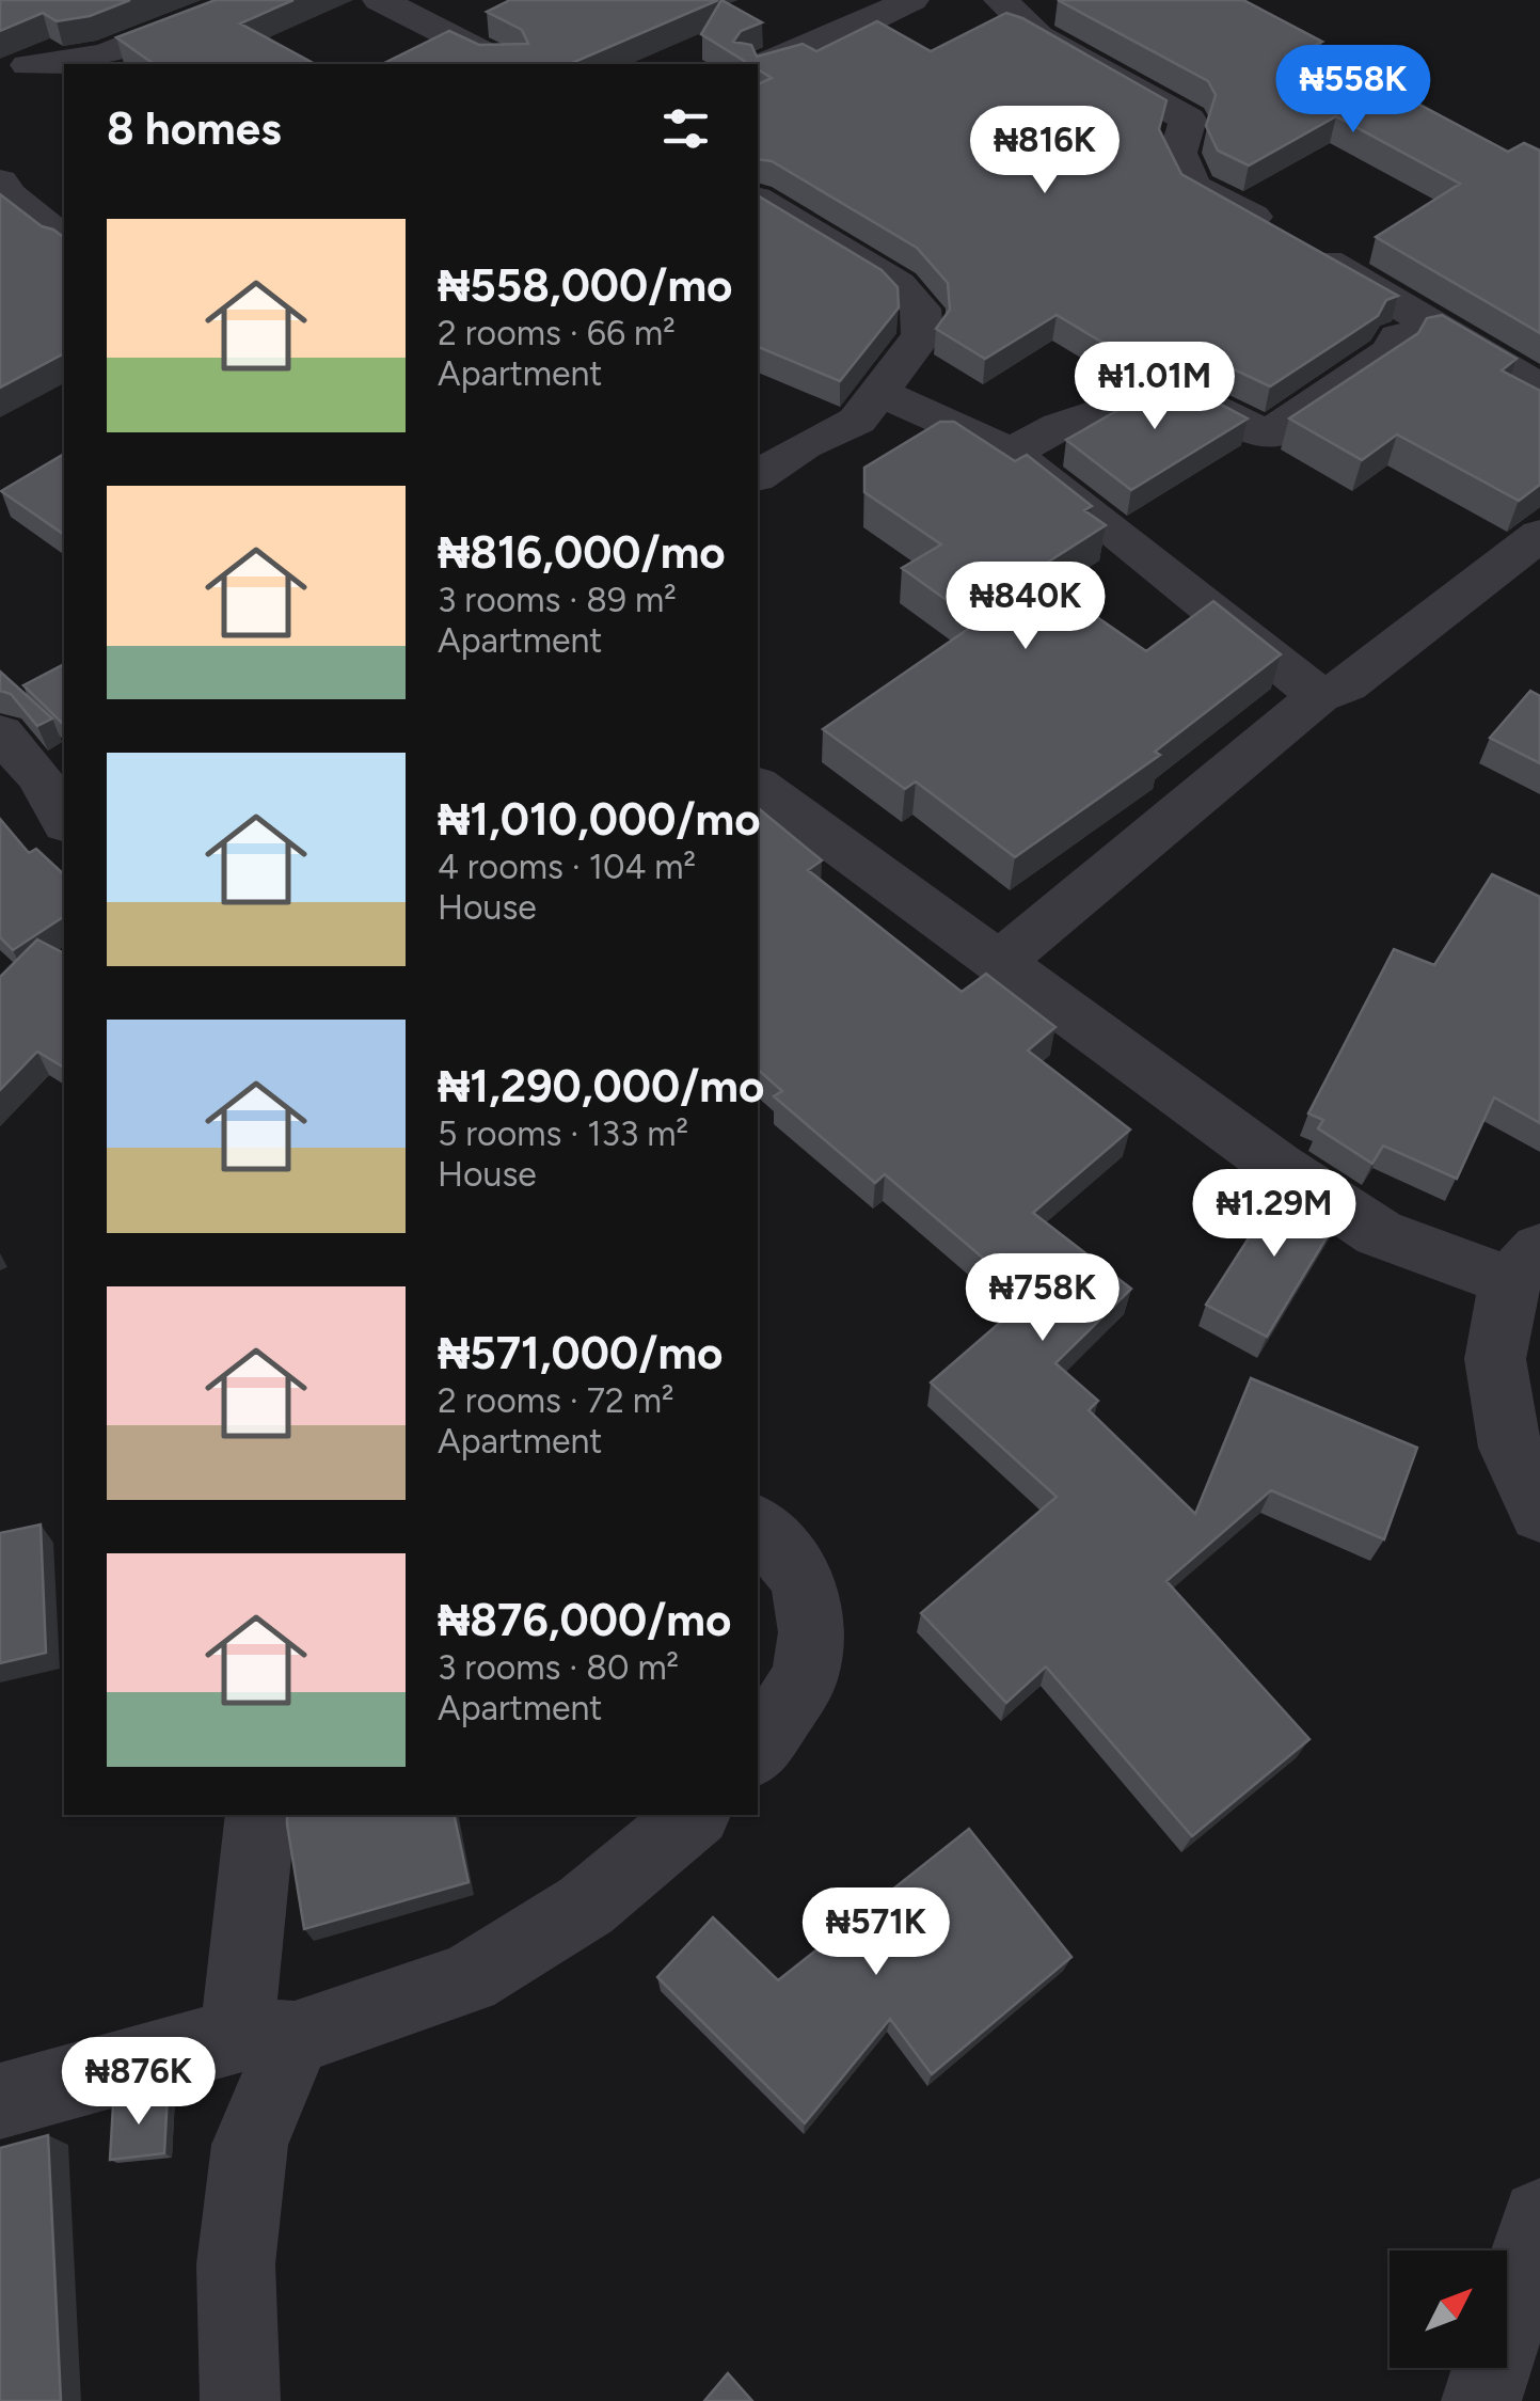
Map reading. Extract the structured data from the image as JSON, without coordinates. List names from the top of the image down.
{
  "north": "top right",
  "page": {
    "price": [
      "₦558K",
      "₦816K",
      "₦1.01M",
      "₦840K",
      "₦1.29M",
      "₦758K",
      "₦571K",
      "₦876K"
    ],
    "heading": "8 homes",
    "list": [
      {
        "name": "₦558,000/mo",
        "note": "2 rooms · 66 m² · Apartment"
      },
      {
        "name": "₦816,000/mo",
        "note": "3 rooms · 89 m² · Apartment"
      },
      {
        "name": "₦1,010,000/mo",
        "note": "4 rooms · 104 m² · House"
      },
      {
        "name": "₦1,290,000/mo",
        "note": "5 rooms · 133 m² · House"
      },
      {
        "name": "₦571,000/mo",
        "note": "2 rooms · 72 m² · Apartment"
      },
      {
        "name": "₦876,000/mo",
        "note": "3 rooms · 80 m² · Apartment"
      }
    ]
  }
}
